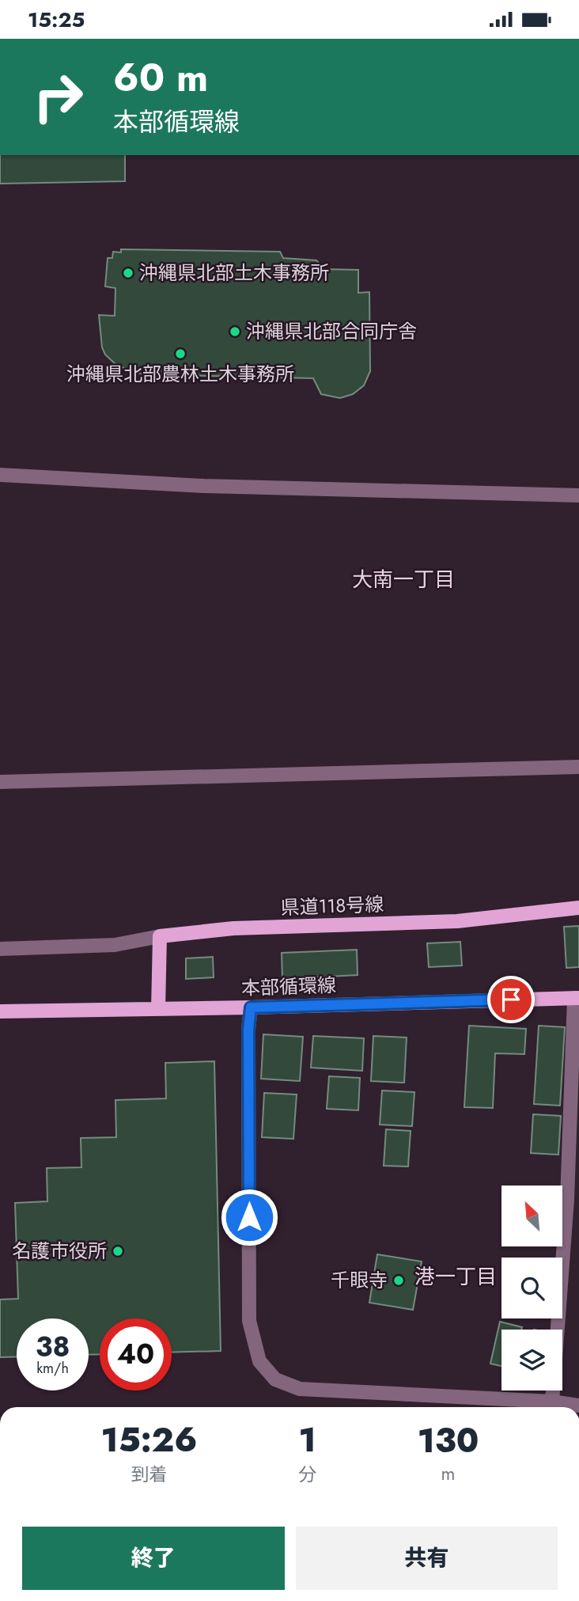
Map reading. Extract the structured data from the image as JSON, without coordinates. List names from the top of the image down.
{
  "streets": {
    "main road": ["県道118号線", "本部循環線"]
  },
  "districts": ["大南一丁目", "港一丁目"],
  "places": [
    "沖縄県北部土木事務所",
    "沖縄県北部合同庁舎",
    "沖縄県北部農林土木事務所",
    "名護市役所",
    "千眼寺"
  ],
  "north": "top left",
  "page": {
    "status": "15:25",
    "turn": ["60 m", "本部循環線"],
    "speed": "38 km/h",
    "limit": "40",
    "eta": [
      "15:26",
      "到着",
      "1",
      "分",
      "130",
      "m"
    ],
    "buttons": ["終了", "共有"]
  }
}
